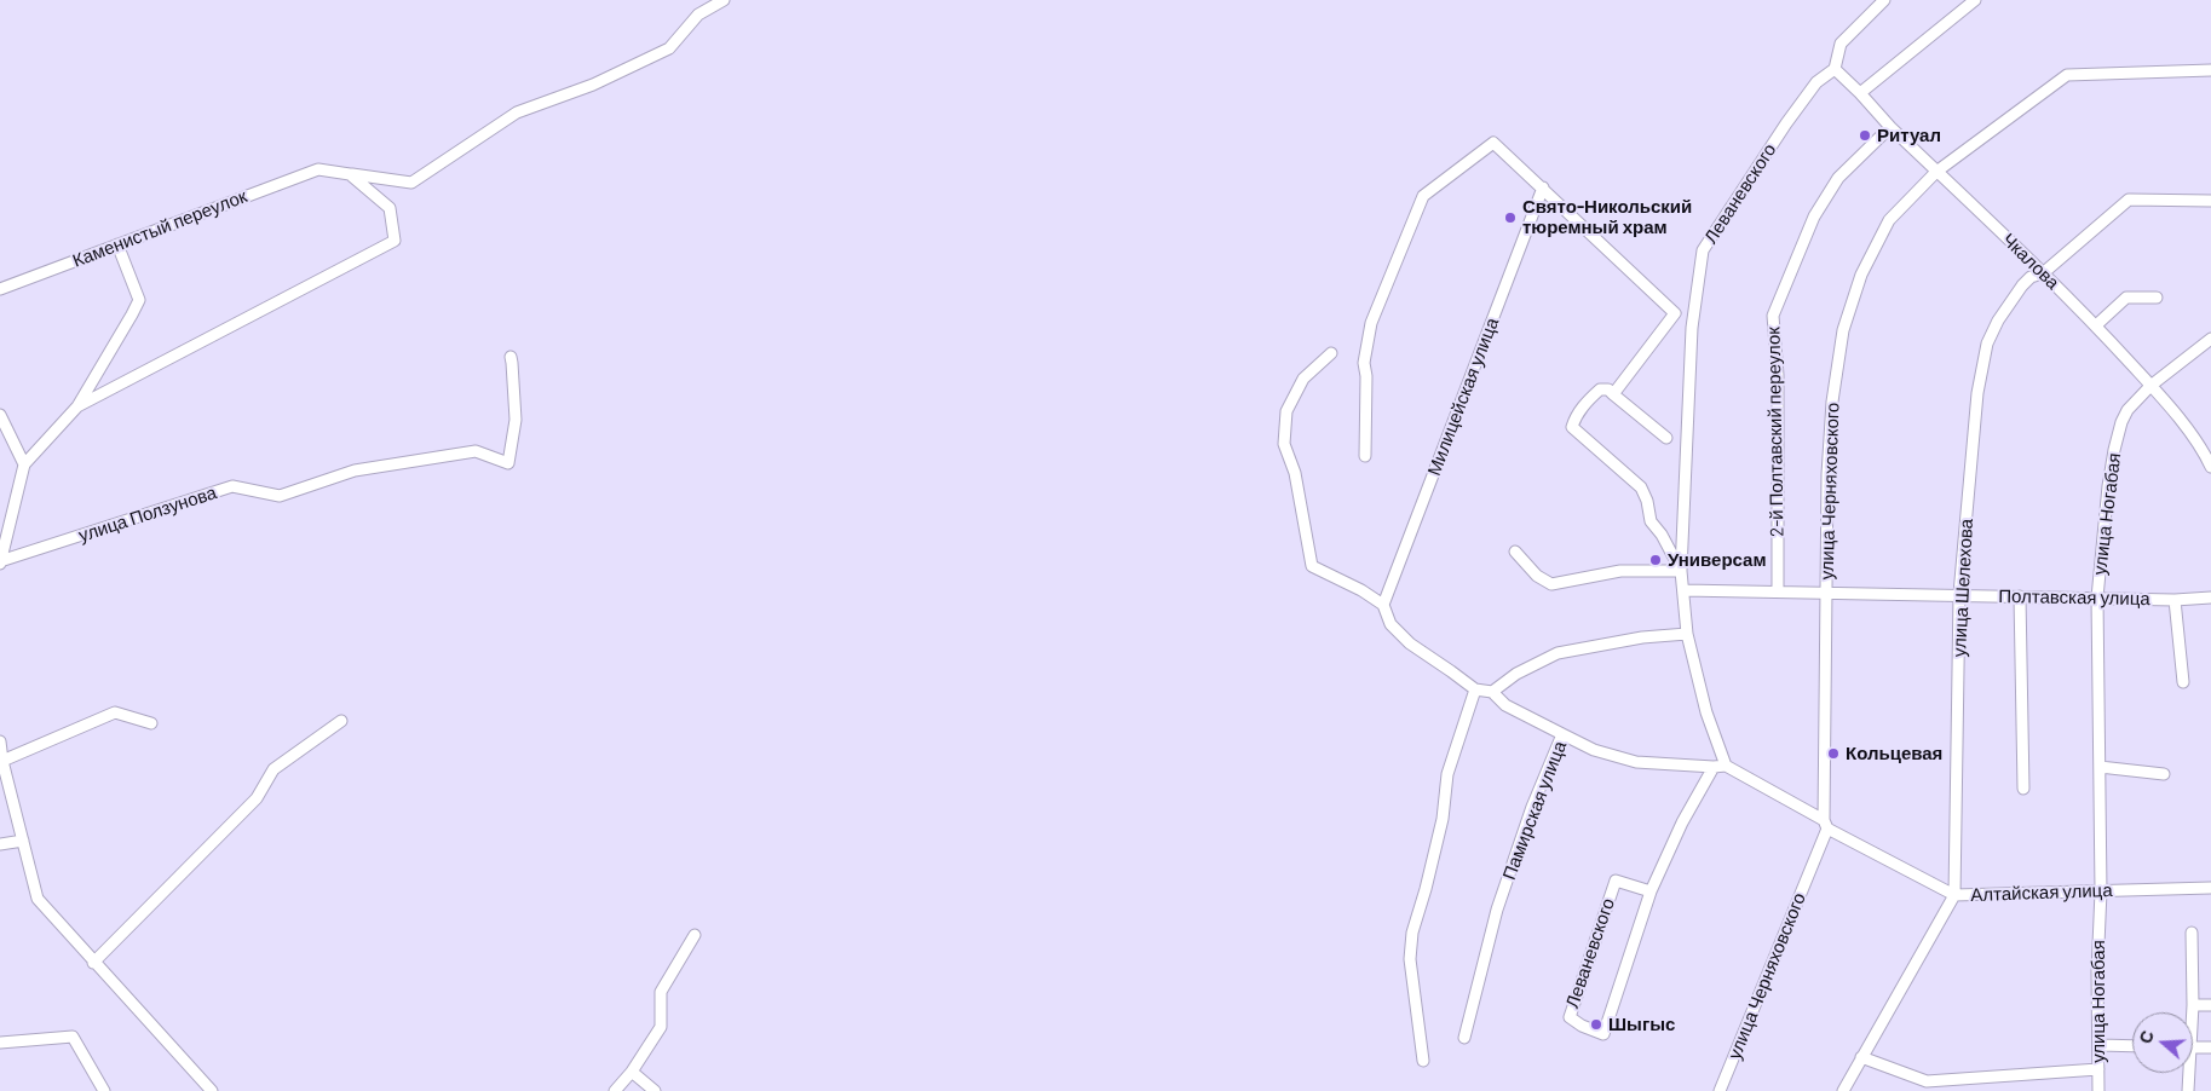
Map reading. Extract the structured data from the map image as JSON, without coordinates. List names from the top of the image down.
{
  "streets": {
    "street": [
      "Леваневского",
      "Каменистый переулок",
      "Чкалова",
      "Милицейская улица",
      "2-й Полтавский переулок",
      "улица Черняховского",
      "улица Ползунова",
      "улица Ногабая",
      "улица Шелехова",
      "Полтавская улица",
      "Памирская улица",
      "Алтайская улица"
    ]
  },
  "crossings": [
    ["Леваневского", "Чкалова"],
    ["Леваневского", "Полтавская улица"],
    ["Леваневского", "Памирская улица"],
    ["Леваневского", "Алтайская улица"],
    ["Чкалова", "2-й Полтавский переулок"],
    ["Чкалова", "улица Черняховского"],
    ["Чкалова", "улица Ногабая"],
    ["Чкалова", "улица Шелехова"],
    ["2-й Полтавский переулок", "Полтавская улица"],
    ["улица Черняховского", "Полтавская улица"],
    ["улица Черняховского", "Алтайская улица"],
    ["улица Ногабая", "Полтавская улица"],
    ["улица Ногабая", "Алтайская улица"],
    ["улица Шелехова", "Полтавская улица"],
    ["улица Шелехова", "Алтайская улица"],
    ["Памирская улица", "Алтайская улица"]
  ],
  "places": [
    "Ритуал",
    "Свято-Никольский тюремный храм",
    "Универсам",
    "Кольцевая",
    "Шыгыс"
  ],
  "north": "left"
}
